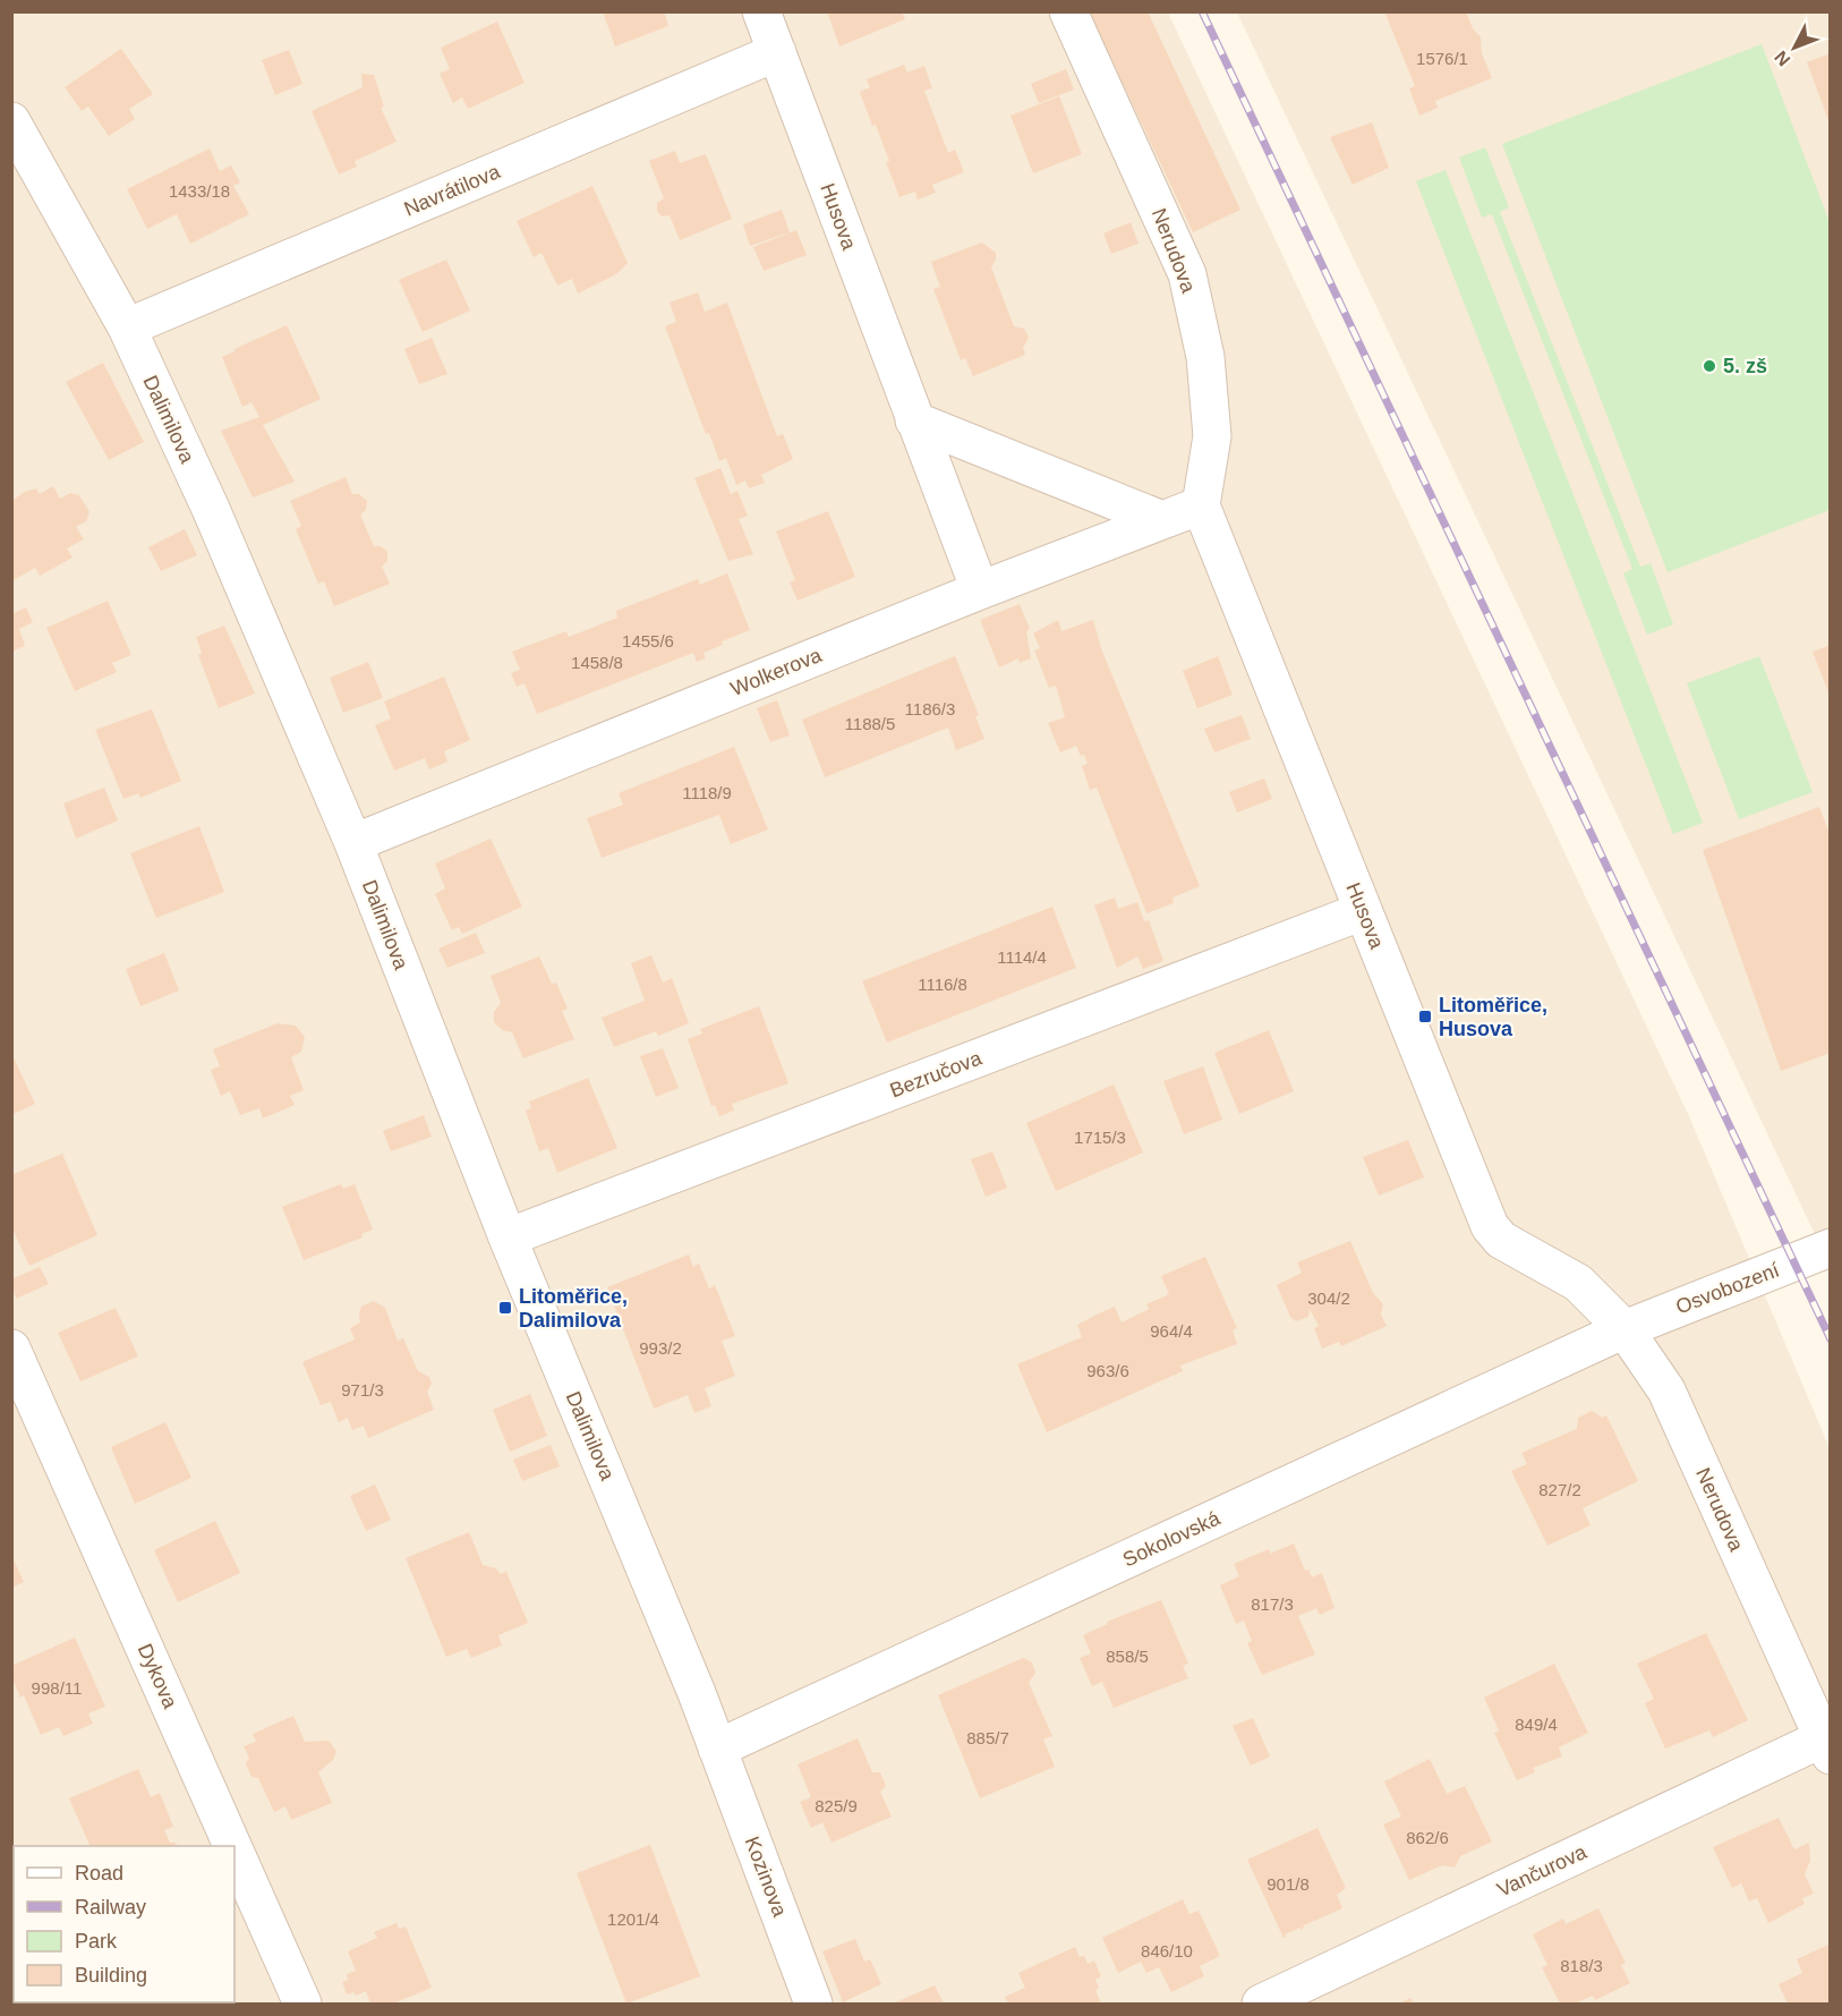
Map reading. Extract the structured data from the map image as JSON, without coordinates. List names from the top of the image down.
{
  "streets": {
    "street": [
      "Navrátilova",
      "Husova",
      "Nerudova",
      "Dalimilova",
      "Wolkerova",
      "Bezručova",
      "Osvobození",
      "Sokolovská",
      "Dykova",
      "Vančurova",
      "Kozinova"
    ]
  },
  "crossings": [
    ["Navrátilova", "Husova"],
    ["Navrátilova", "Dalimilova"],
    ["Husova", "Nerudova"],
    ["Husova", "Wolkerova"],
    ["Husova", "Bezručova"],
    ["Nerudova", "Wolkerova"],
    ["Nerudova", "Osvobození"],
    ["Nerudova", "Sokolovská"],
    ["Nerudova", "Vančurova"],
    ["Dalimilova", "Wolkerova"],
    ["Dalimilova", "Bezručova"],
    ["Dalimilova", "Sokolovská"],
    ["Dalimilova", "Kozinova"],
    ["Osvobození", "Sokolovská"],
    ["Sokolovská", "Kozinova"]
  ],
  "places": {
    "other": ["5. zš"],
    "transit": ["Litoměřice, Husova", "Litoměřice, Dalimilova"]
  },
  "house_numbers": [
    "1576/1",
    "1433/18",
    "1455/6",
    "1458/8",
    "1186/3",
    "1188/5",
    "1118/9",
    "1114/4",
    "1116/8",
    "1715/3",
    "304/2",
    "964/4",
    "993/2",
    "963/6",
    "971/3",
    "827/2",
    "817/3",
    "858/5",
    "998/11",
    "849/4",
    "885/7",
    "825/9",
    "862/6",
    "901/8",
    "1201/4",
    "846/10",
    "818/3"
  ],
  "legend": [
    "Road",
    "Railway",
    "Park",
    "Building"
  ],
  "north": "bottom left"
}
